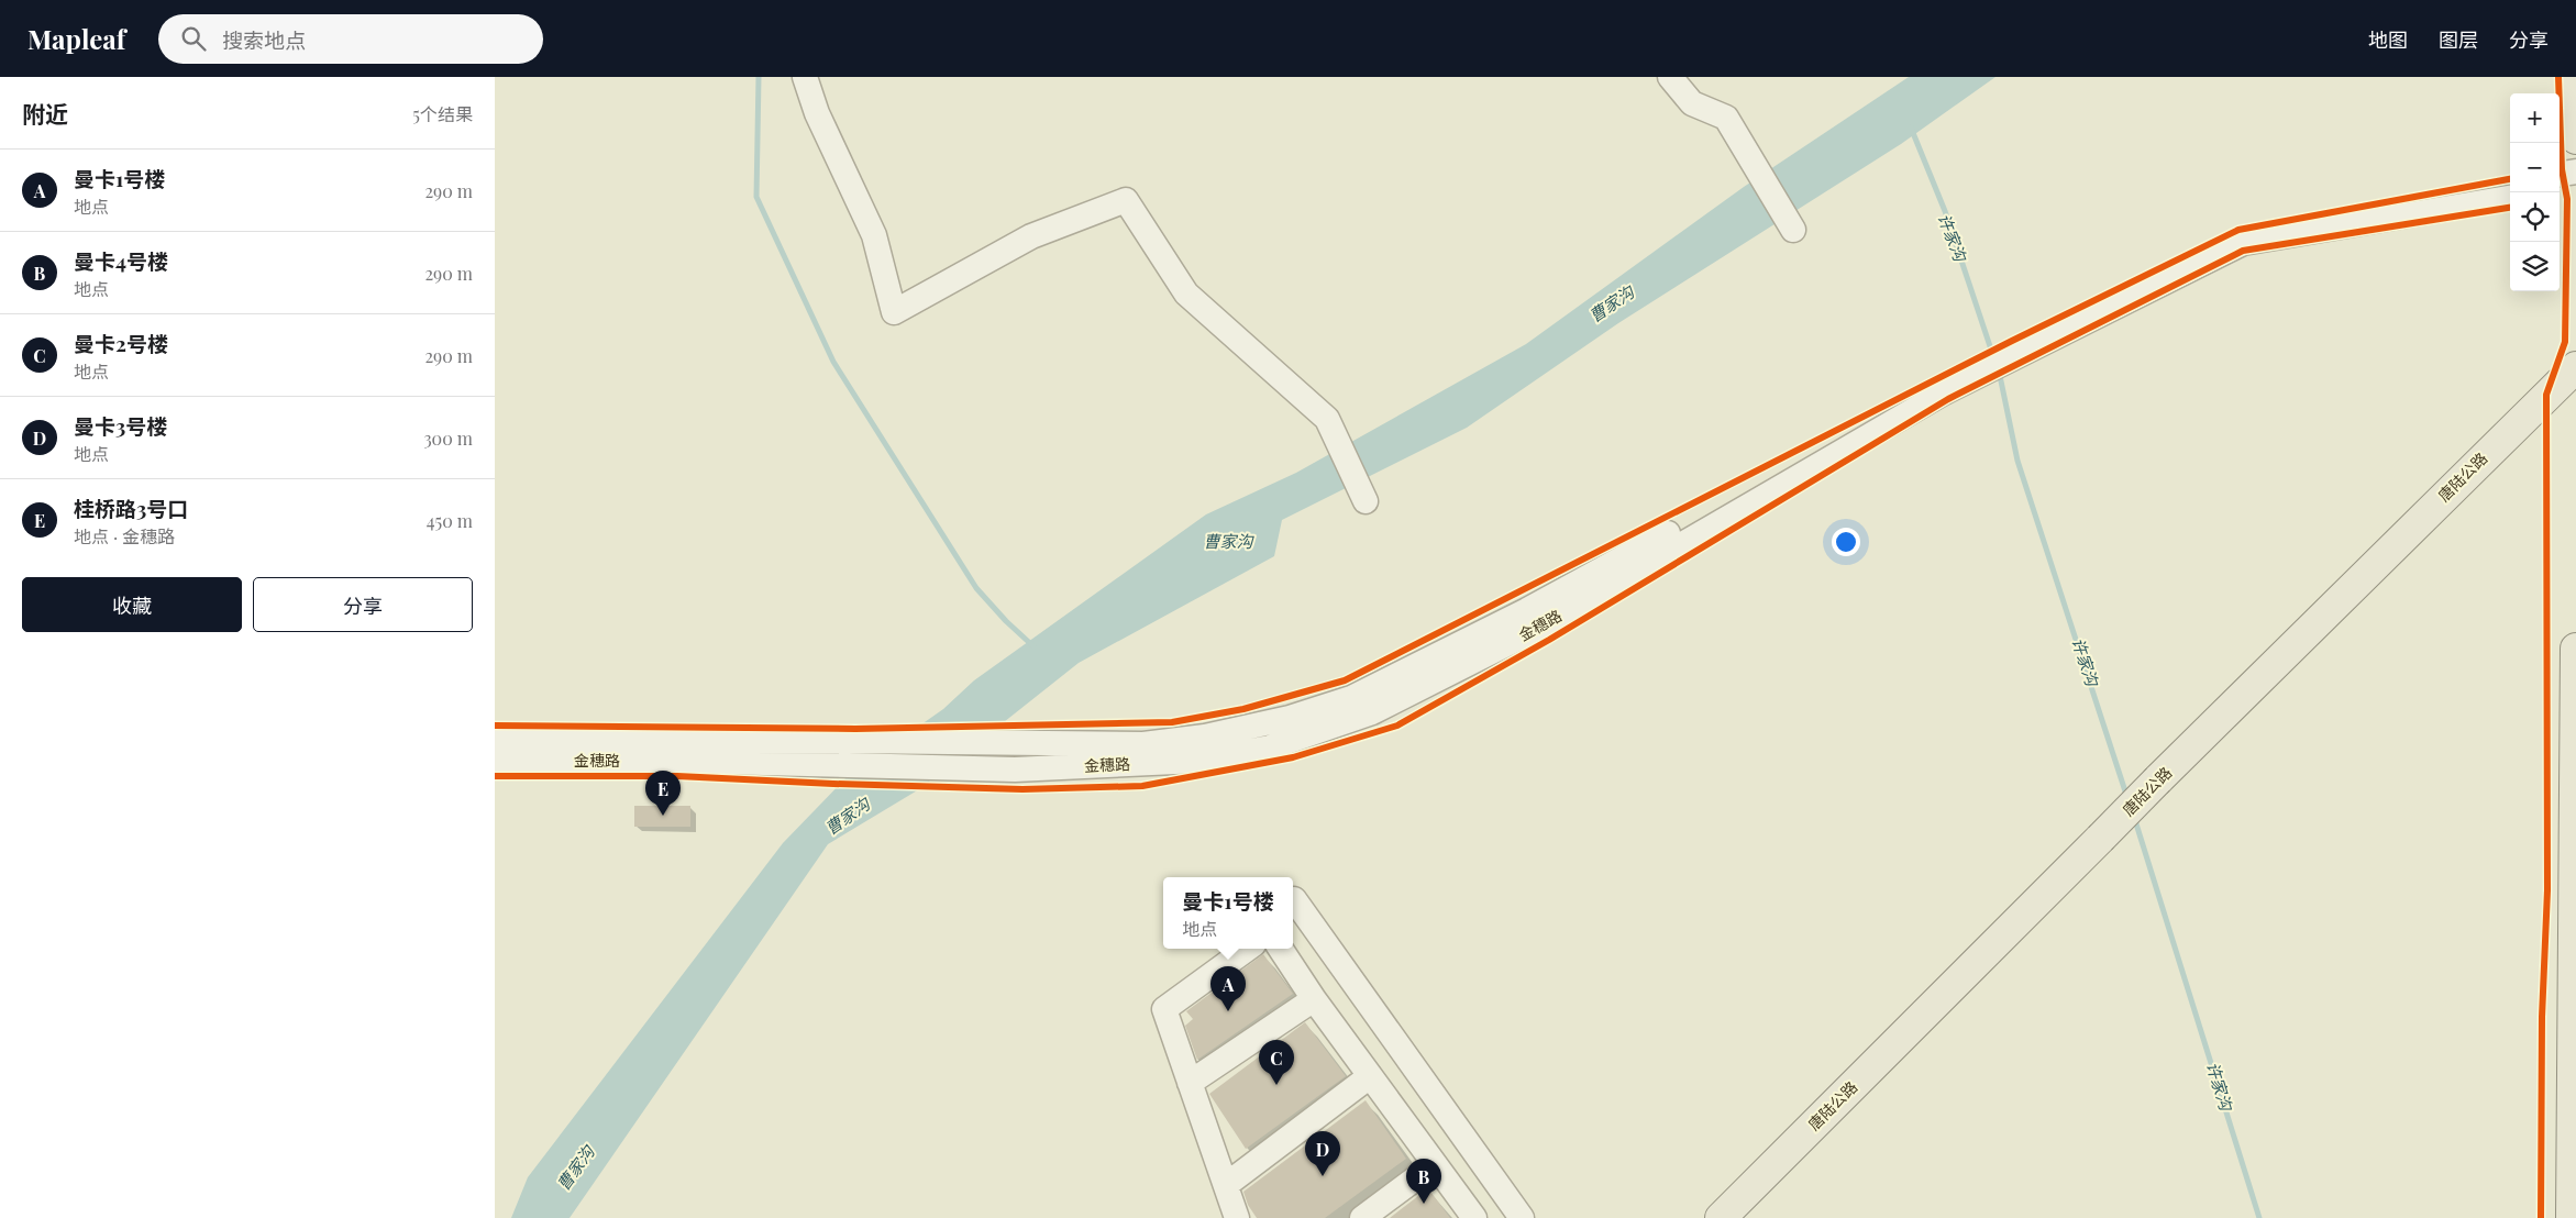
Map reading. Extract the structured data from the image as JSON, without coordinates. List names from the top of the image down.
{
  "streets": {
    "main road": ["唐陆公路"],
    "street": ["金穗路"]
  },
  "water": ["许家沟", "曹家沟"],
  "page": {
    "header": "Mapleaf",
    "search": "搜索地点",
    "nav": ["地图", "图层", "分享"],
    "heading": ["附近", "5个结果"],
    "map_buttons": ["+", "−"],
    "list": [
      {
        "mark": "A",
        "name": "曼卡1号楼",
        "note": "地点",
        "value": "290 m"
      },
      {
        "mark": "B",
        "name": "曼卡4号楼",
        "note": "地点",
        "value": "290 m"
      },
      {
        "mark": "C",
        "name": "曼卡2号楼",
        "note": "地点",
        "value": "290 m"
      },
      {
        "mark": "D",
        "name": "曼卡3号楼",
        "note": "地点",
        "value": "300 m"
      },
      {
        "mark": "E",
        "name": "桂桥路3号口",
        "note": "地点 · 金穗路",
        "value": "450 m"
      }
    ],
    "buttons": ["收藏", "分享"],
    "pins": [
      "E",
      "A",
      "C",
      "D",
      "B"
    ],
    "popup": ["曼卡1号楼", "地点"]
  }
}
